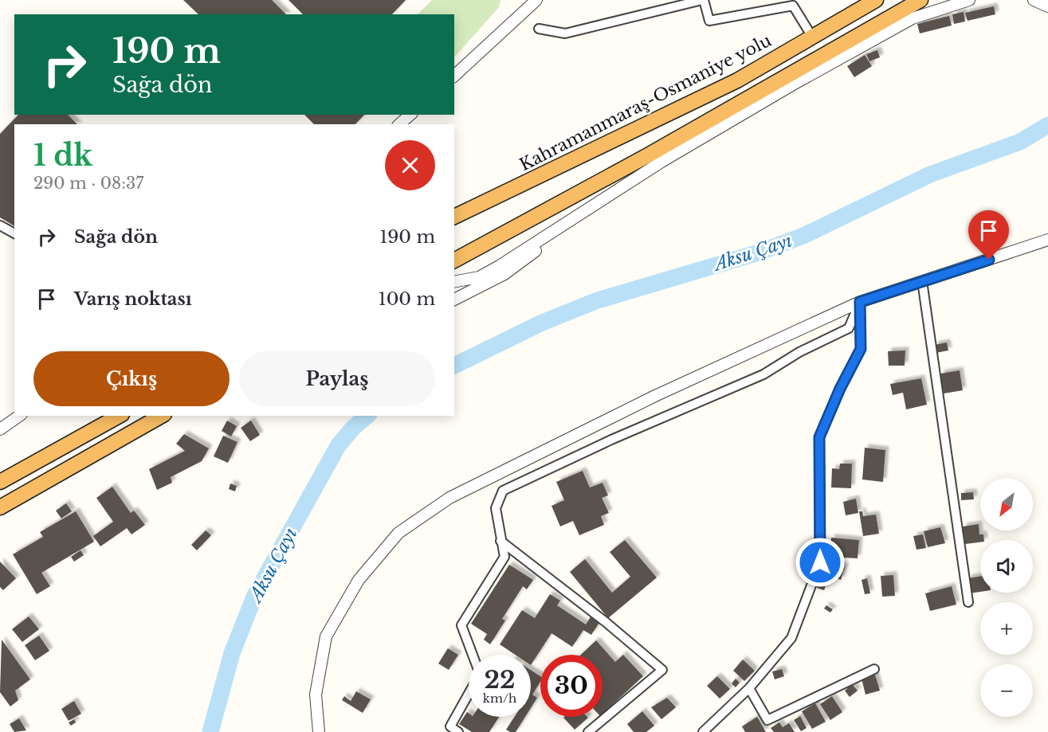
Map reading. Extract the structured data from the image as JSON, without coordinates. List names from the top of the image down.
{
  "streets": {
    "highway": ["Kahramanmaraş-Osmaniye yolu"]
  },
  "water": ["Aksu Çayı"],
  "north": "bottom left",
  "page": {
    "turn": ["190 m", "Sağa dön"],
    "heading": ["1 dk", "290 m · 08:37"],
    "list": [
      {
        "name": "Sağa dön",
        "value": "190 m"
      },
      {
        "name": "Varış noktası",
        "value": "100 m"
      }
    ],
    "buttons": ["Çıkış", "Paylaş"],
    "map_buttons": ["+", "−"],
    "speed": "22 km/h",
    "limit": "30"
  }
}
